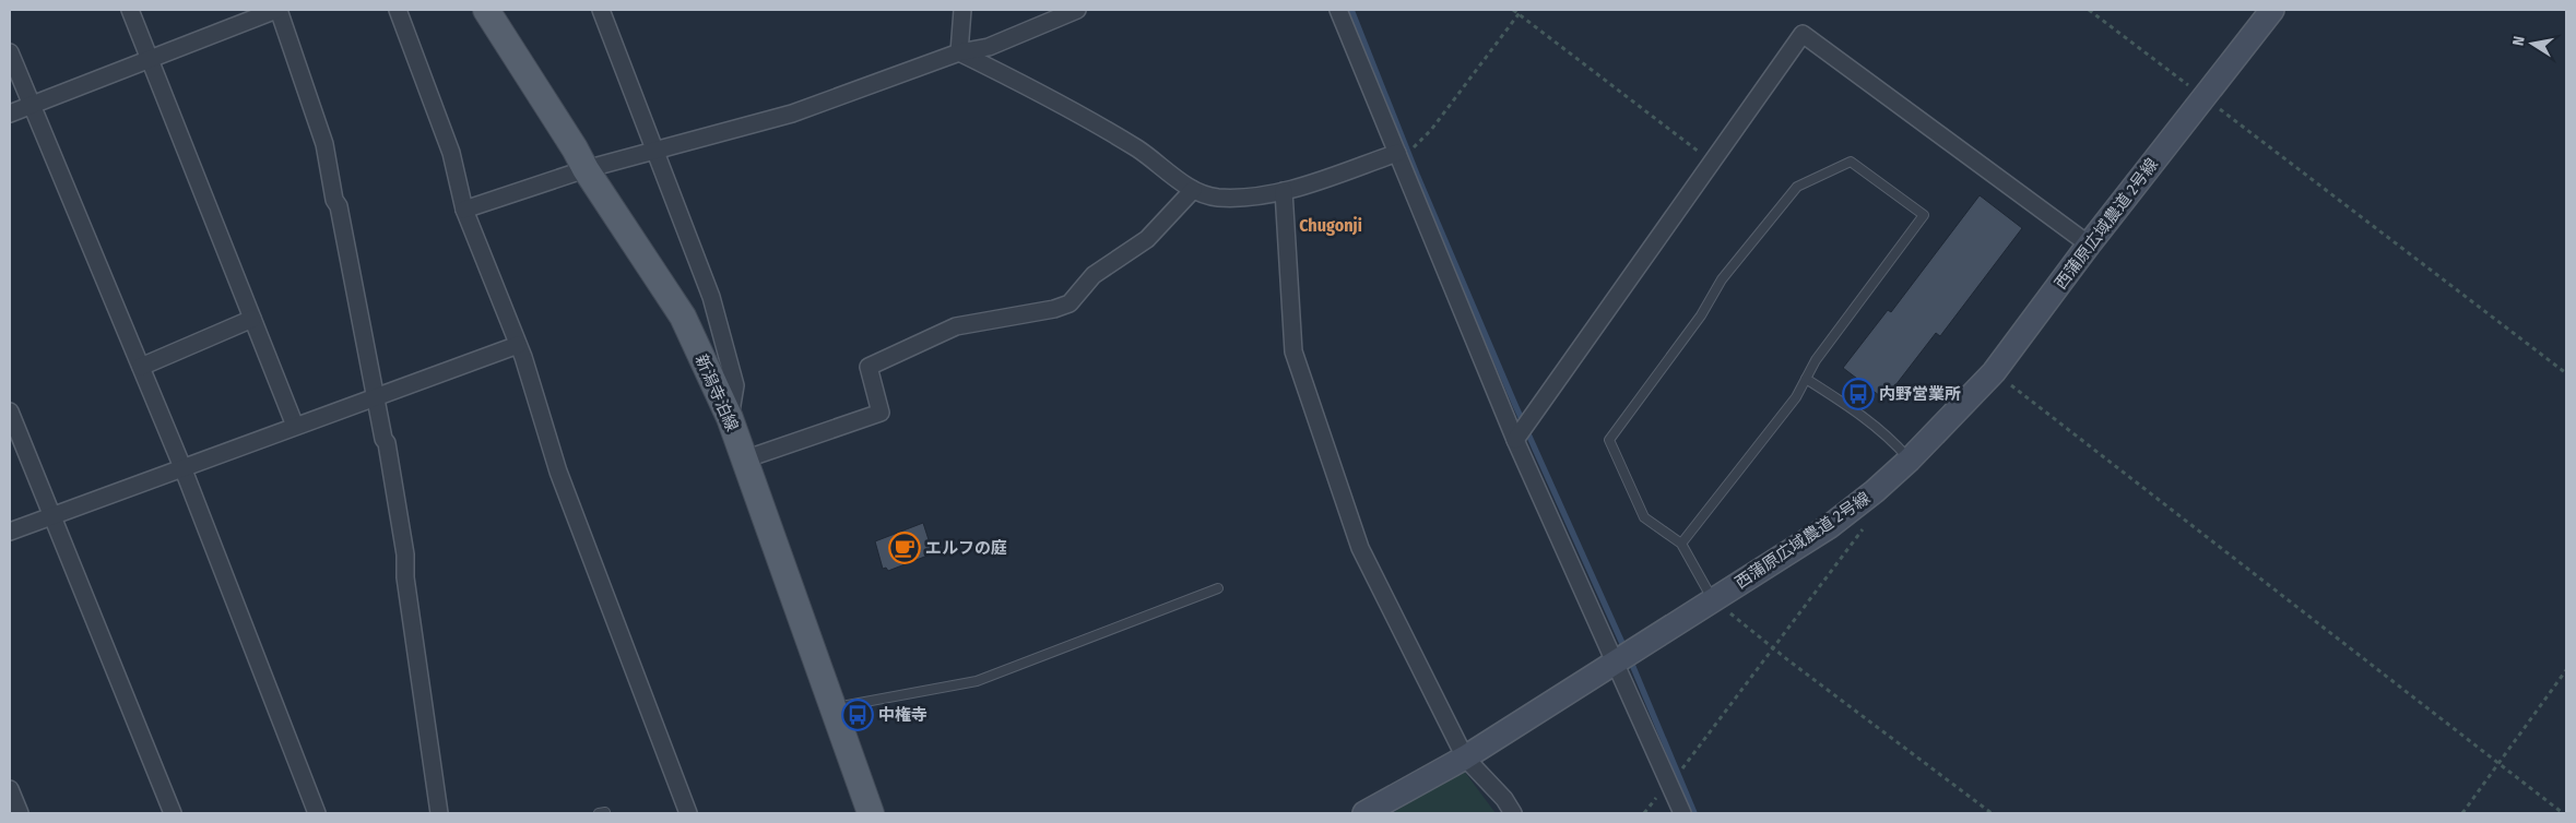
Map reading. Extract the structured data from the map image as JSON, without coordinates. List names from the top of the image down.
{
  "streets": {
    "main road": ["新潟寺泊線"],
    "street": ["西蒲原広域農道 2号線"]
  },
  "districts": ["Chugonji"],
  "places": {
    "bus stop": ["内野営業所", "中権寺"],
    "cafe": ["エルフの庭"]
  },
  "north": "left"
}
